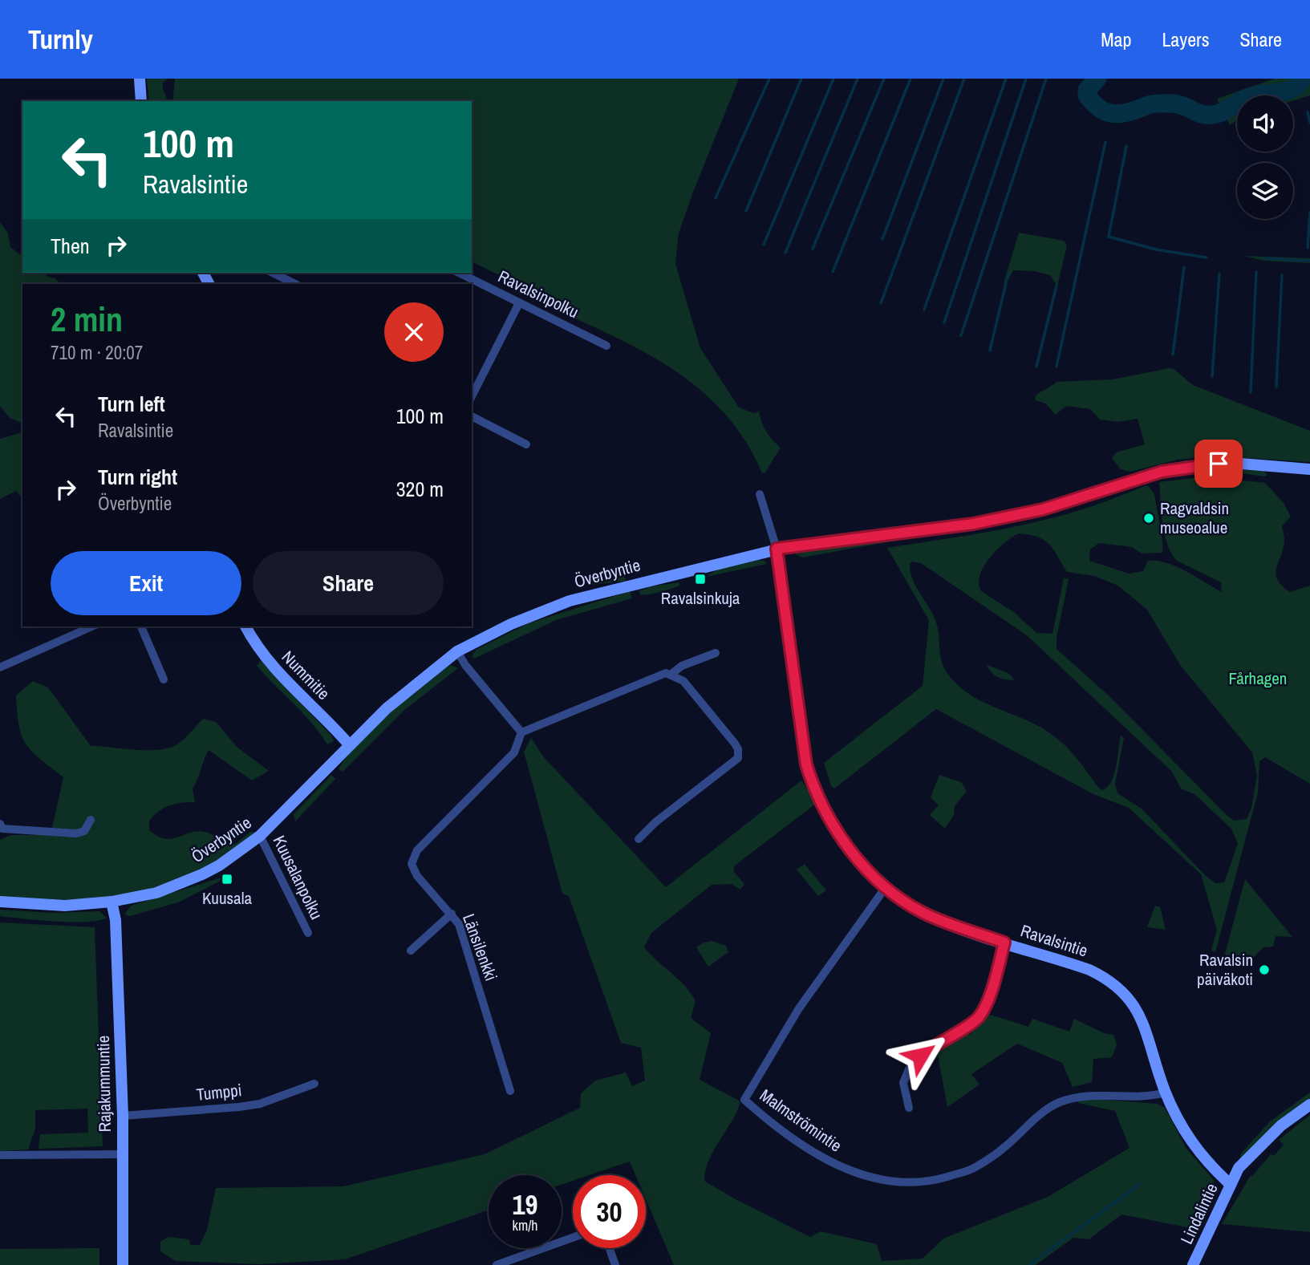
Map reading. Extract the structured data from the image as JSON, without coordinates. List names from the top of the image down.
{
  "streets": {
    "street": [
      "Ravalsinpolku",
      "Överbyntie",
      "Nummitie",
      "Kuusalanpolku",
      "Ravalsintie",
      "Länsilenkki",
      "Rajakummuntie",
      "Tumppi",
      "Malmströmintie",
      "Lindalintie"
    ]
  },
  "crossings": [
    ["Överbyntie", "Nummitie"],
    ["Överbyntie", "Kuusalanpolku"],
    ["Överbyntie", "Ravalsintie"],
    ["Överbyntie", "Rajakummuntie"],
    ["Ravalsintie", "Malmströmintie"],
    ["Ravalsintie", "Lindalintie"],
    ["Rajakummuntie", "Tumppi"]
  ],
  "parks": ["Fårhagen"],
  "places": {
    "other": ["Ragvaldsin museoalue", "Ravalsin päiväkoti"],
    "transit": ["Ravalsinkuja", "Kuusala"]
  },
  "page": {
    "header": "Turnly",
    "nav": ["Map", "Layers", "Share"],
    "turn": ["100 m", "Ravalsintie"],
    "then": "Then",
    "heading": ["2 min", "710 m · 20:07"],
    "list": [
      {
        "name": "Turn left",
        "note": "Ravalsintie",
        "value": "100 m"
      },
      {
        "name": "Turn right",
        "note": "Överbyntie",
        "value": "320 m"
      }
    ],
    "buttons": ["Exit", "Share"],
    "speed": "19 km/h",
    "limit": "30"
  }
}
